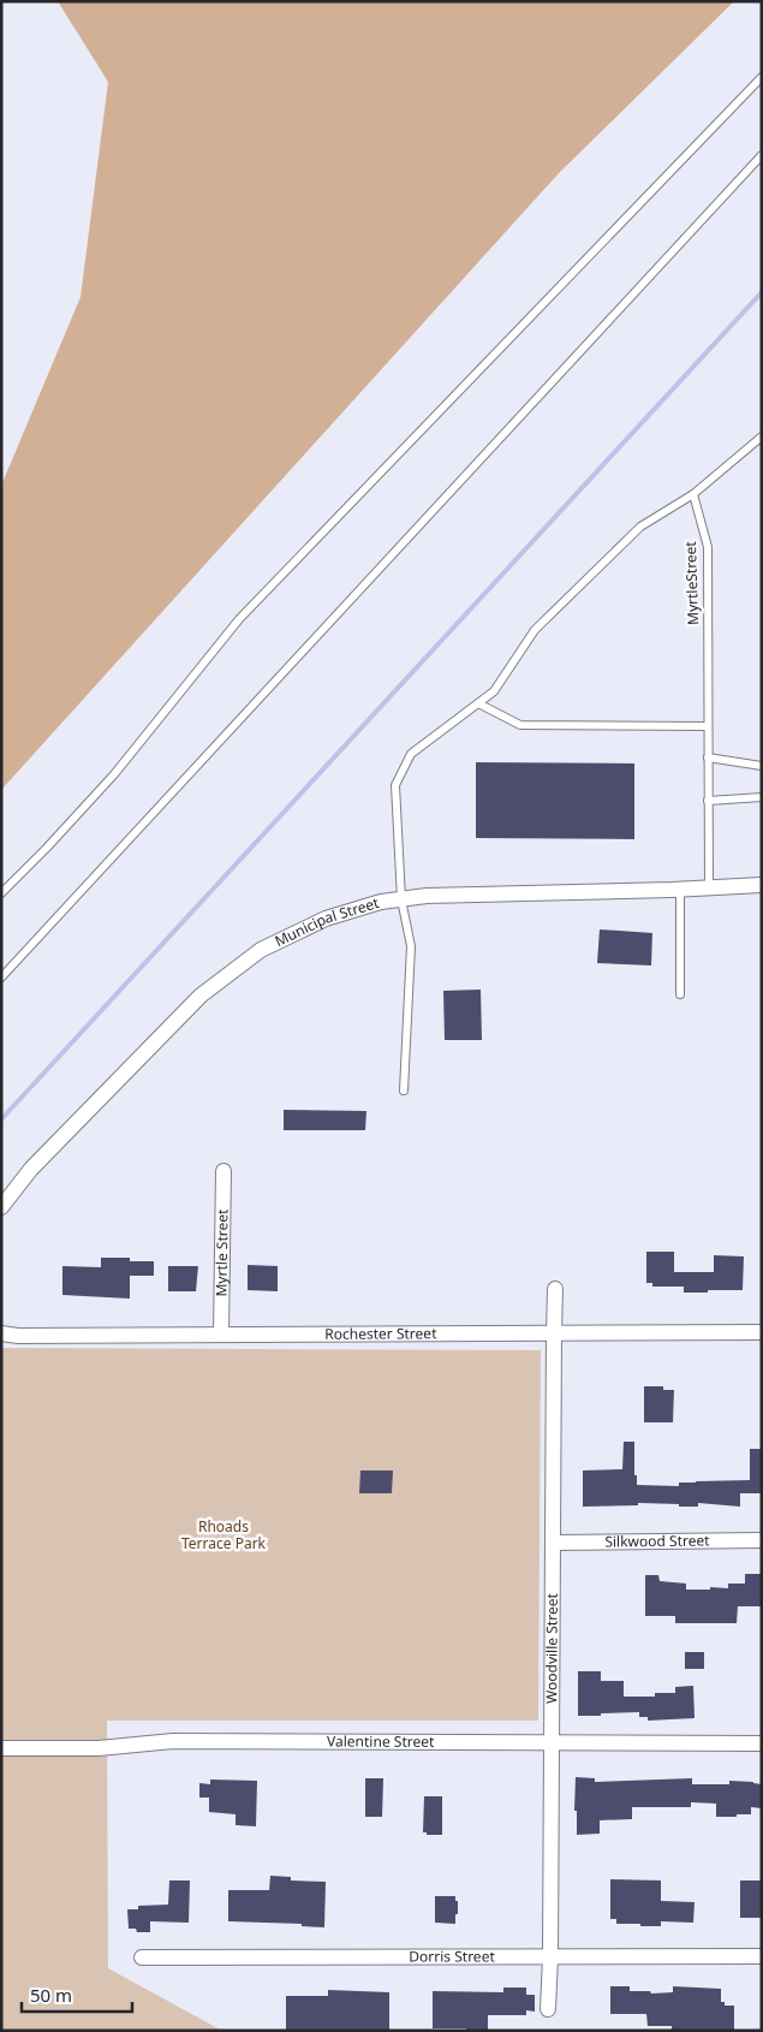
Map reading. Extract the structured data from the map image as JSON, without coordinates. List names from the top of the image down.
{
  "streets": {
    "street": [
      "Municipal Street",
      "Myrtle Street",
      "Rochester Street",
      "Silkwood Street",
      "Woodville Street",
      "Valentine Street",
      "Dorris Street"
    ],
    "lane": ["MyrtleStreet"]
  },
  "crossings": [
    ["MyrtleStreet", "Municipal Street"],
    ["Myrtle Street", "Rochester Street"],
    ["Rochester Street", "Woodville Street"],
    ["Silkwood Street", "Woodville Street"],
    ["Woodville Street", "Valentine Street"],
    ["Woodville Street", "Dorris Street"]
  ],
  "parks": ["Rhoads Terrace Park"],
  "scale_bar": "50 m"
}
